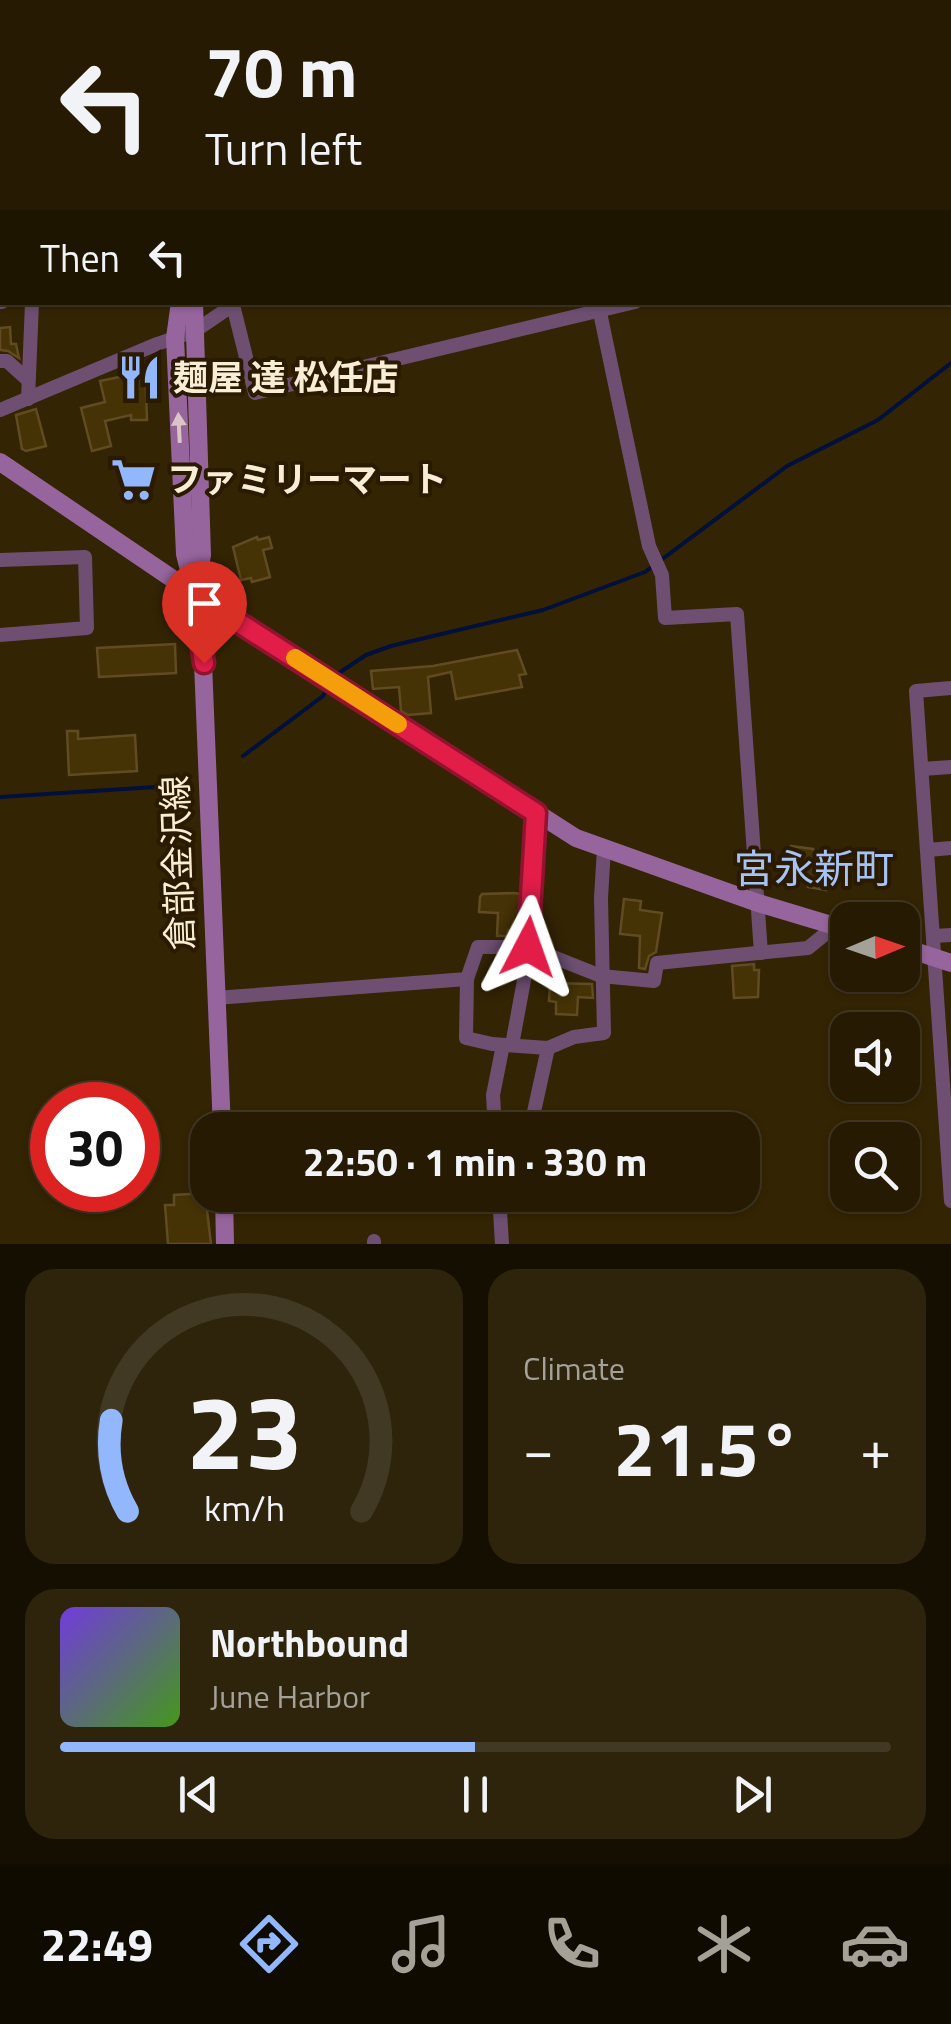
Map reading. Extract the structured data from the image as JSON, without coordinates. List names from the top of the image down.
{
  "streets": {
    "main road": ["倉部金沢線"]
  },
  "districts": ["宮永新町"],
  "places": {
    "restaurant": ["麺屋 達 松任店"],
    "supermarket": ["ファミリーマート"]
  },
  "north": "right",
  "page": {
    "turn": ["70 m", "Turn left"],
    "then": "Then",
    "limit": "30",
    "trip": "22:50 · 1 min · 330 m",
    "tile": "Climate",
    "heat": ["−", "21.5°", "+"],
    "song": ["Northbound", "June Harbor"],
    "tabs": "22:49",
    "gauge": ["23", "km/h"]
  }
}
